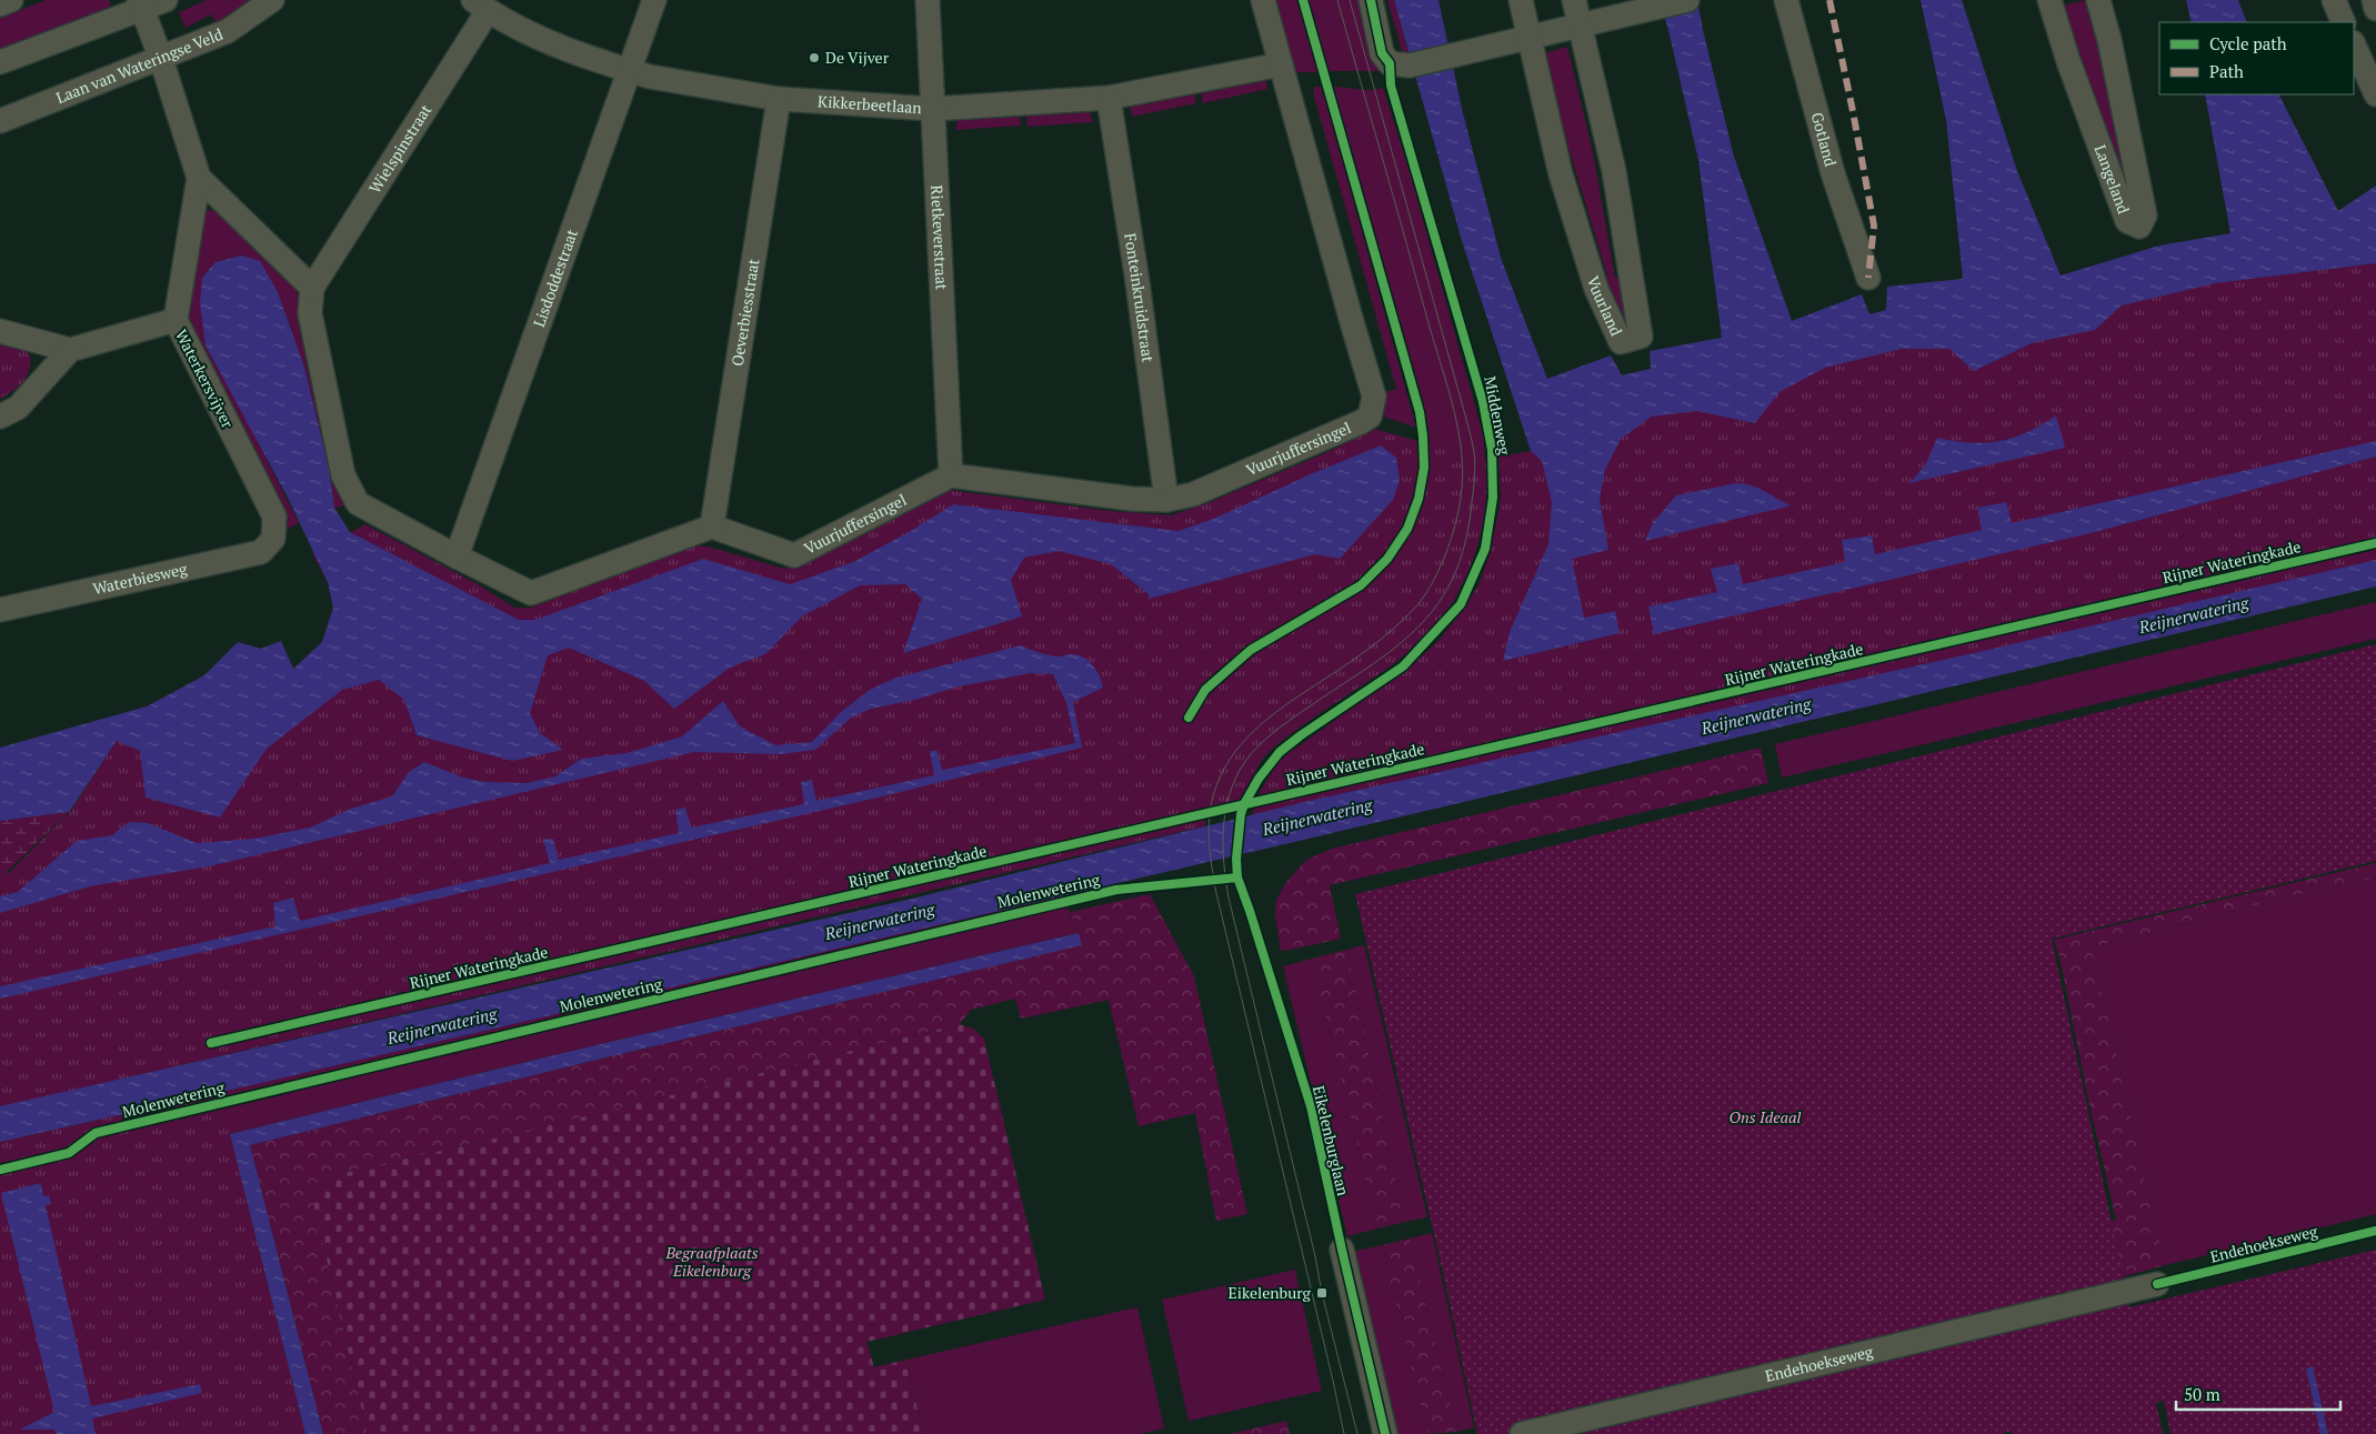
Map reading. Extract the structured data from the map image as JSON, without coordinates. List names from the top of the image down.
{
  "streets": {
    "street": [
      "Laan van Wateringse Veld",
      "Kikkerbeetlaan",
      "Gotland",
      "Wielspinstraat",
      "Langeland",
      "Rietkeverstraat",
      "Lisdoddestraat",
      "Fonteinkruidstraat",
      "Vuurland",
      "Oeverbiesstraat",
      "Waterkersvijver",
      "Vuurjuffersingel",
      "Waterbiesweg",
      "Endehoekseweg"
    ],
    "cycle path": ["Middenweg", "Rijner Wateringkade", "Molenwetering"]
  },
  "crossings": [
    ["Laan van Wateringse Veld", "Waterkersvijver"],
    ["Kikkerbeetlaan", "Wielspinstraat"],
    ["Kikkerbeetlaan", "Rietkeverstraat"],
    ["Kikkerbeetlaan", "Lisdoddestraat"],
    ["Kikkerbeetlaan", "Fonteinkruidstraat"],
    ["Kikkerbeetlaan", "Oeverbiesstraat"],
    ["Kikkerbeetlaan", "Vuurjuffersingel"],
    ["Wielspinstraat", "Waterkersvijver"],
    ["Rietkeverstraat", "Vuurjuffersingel"],
    ["Fonteinkruidstraat", "Vuurjuffersingel"],
    ["Oeverbiesstraat", "Vuurjuffersingel"],
    ["Waterkersvijver", "Waterbiesweg"]
  ],
  "water": ["Reijnerwatering"],
  "parks": ["Ons Ideaal", "Begraafplaats Eikelenburg"],
  "places": {
    "other": ["De Vijver"],
    "transit": ["Eikelenburg"]
  },
  "legend": ["Cycle path", "Path"],
  "scale_bar": "50 m"
}
